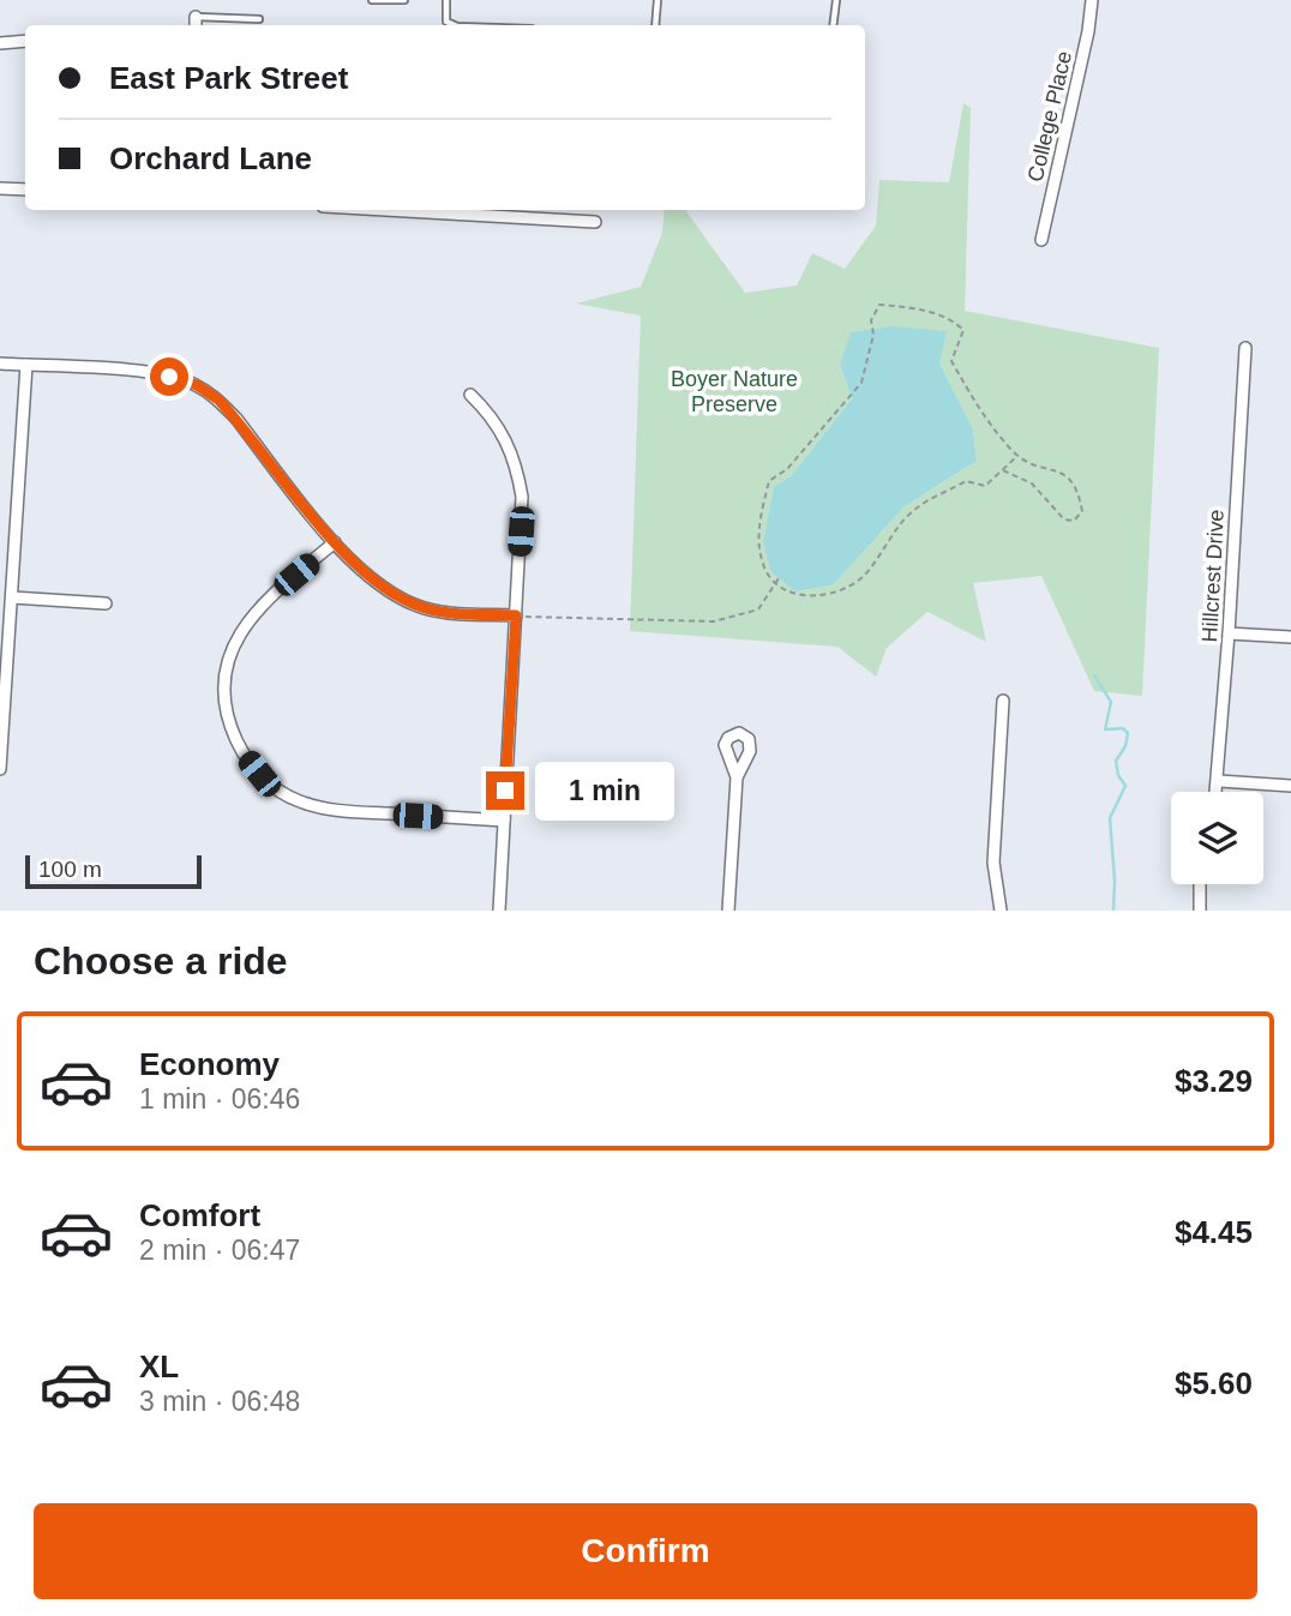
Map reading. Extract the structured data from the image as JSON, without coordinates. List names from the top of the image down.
{
  "streets": {
    "street": ["College Place", "Hillcrest Drive"]
  },
  "parks": ["Boyer Nature Preserve"],
  "scale_bar": "100 m",
  "page": {
    "banner": ["East Park Street", "Orchard Lane"],
    "bubble": "1 min",
    "scale": "100 m",
    "heading": "Choose a ride",
    "list": [
      {
        "name": "Economy",
        "note": "1 min · 06:46",
        "value": "$3.29"
      },
      {
        "name": "Comfort",
        "note": "2 min · 06:47",
        "value": "$4.45"
      },
      {
        "name": "XL",
        "note": "3 min · 06:48",
        "value": "$5.60"
      }
    ],
    "buttons": "Confirm"
  }
}
